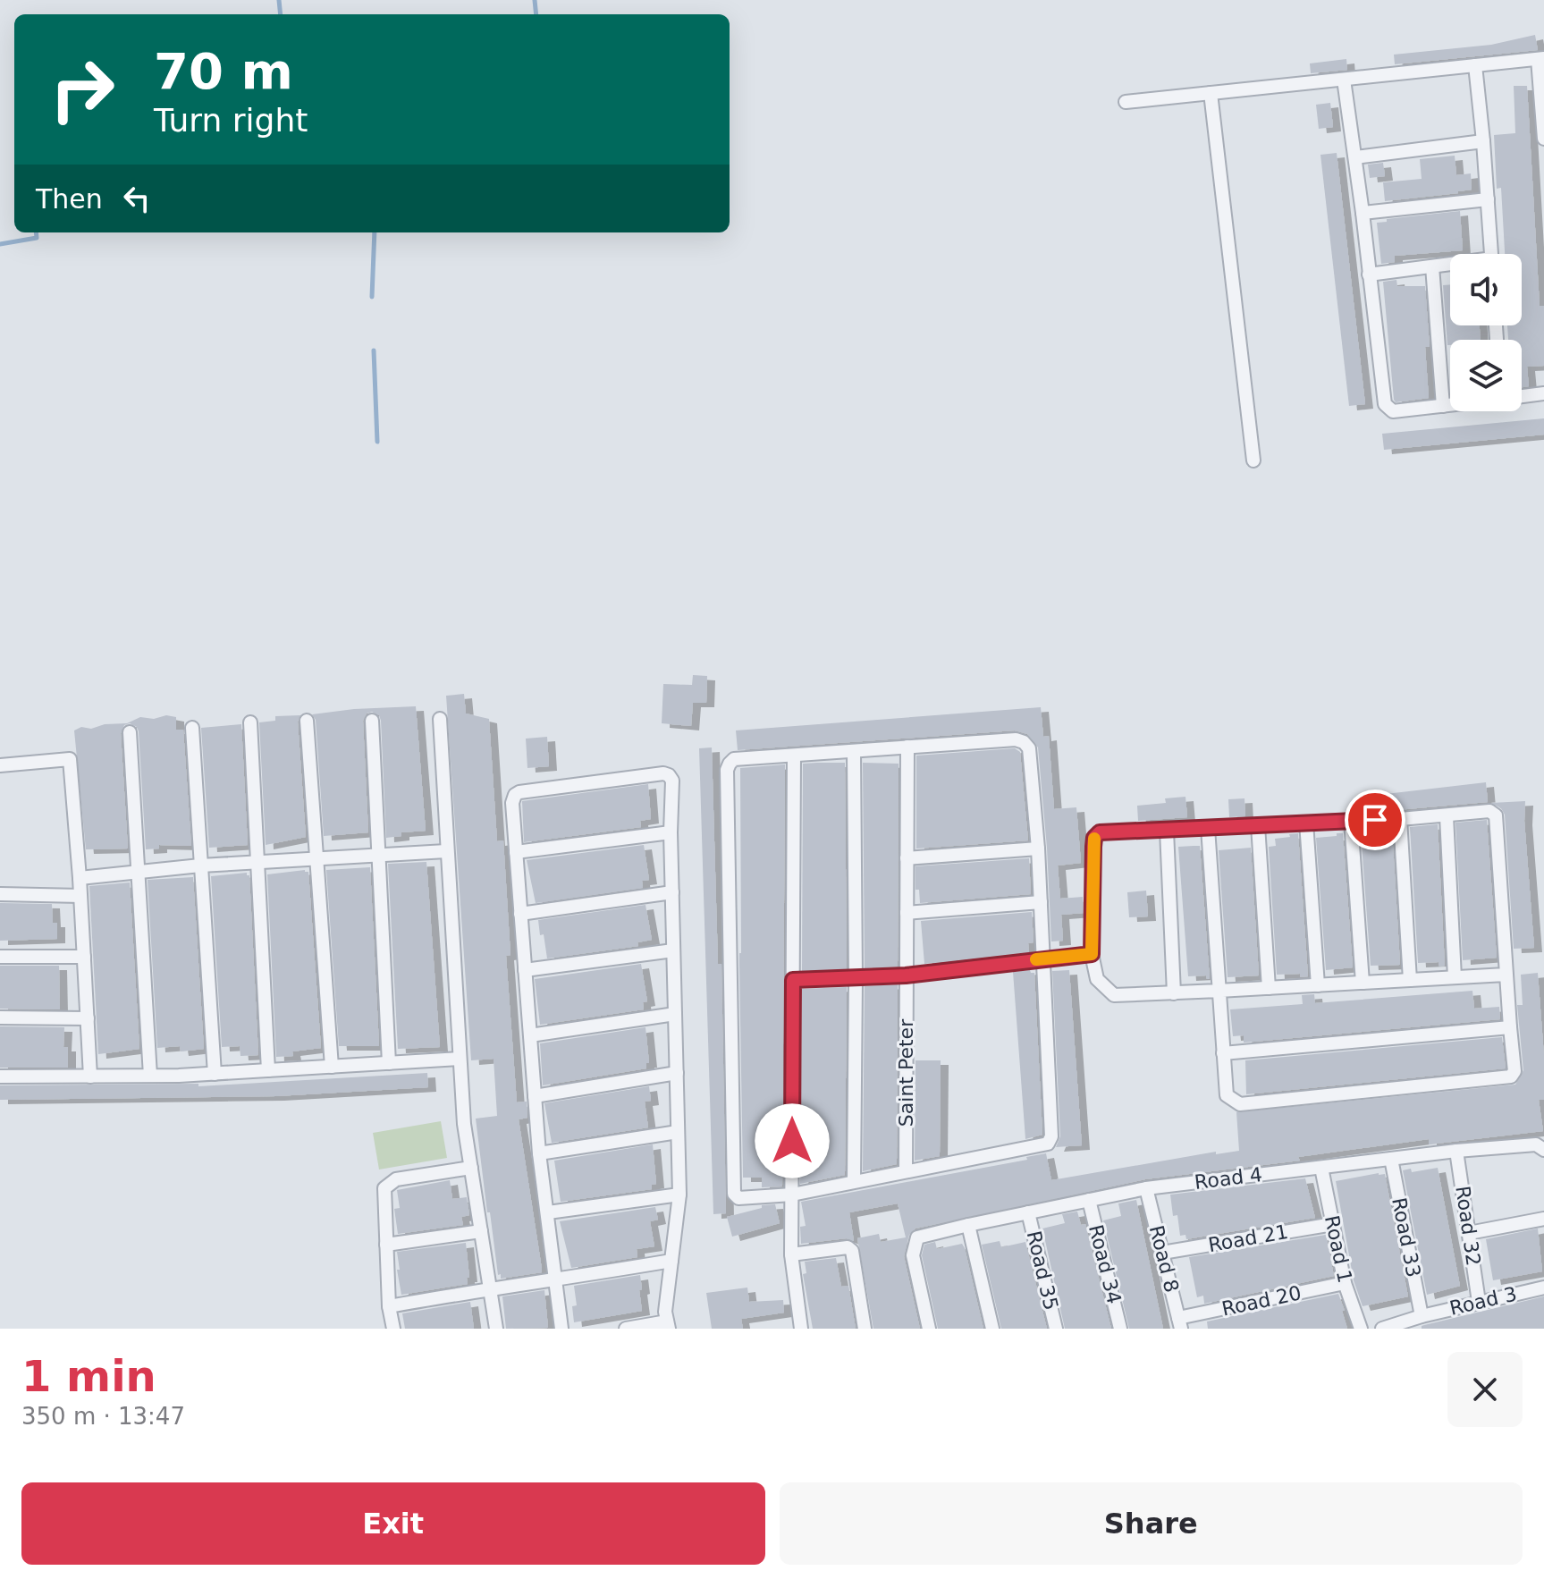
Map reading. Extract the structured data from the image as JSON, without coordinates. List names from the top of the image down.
{
  "streets": {
    "street": [
      "Saint Peter",
      "Road 4",
      "Road 32",
      "Road 33",
      "Road 21",
      "Road 1",
      "Road 8",
      "Road 34",
      "Road 35",
      "Road 20",
      "Road 3"
    ]
  },
  "crossings": [
    ["Road 4", "Road 32"],
    ["Road 4", "Road 33"],
    ["Road 4", "Road 1"],
    ["Road 4", "Road 8"],
    ["Road 4", "Road 34"],
    ["Road 4", "Road 35"],
    ["Road 32", "Road 3"],
    ["Road 33", "Road 3"],
    ["Road 21", "Road 1"],
    ["Road 21", "Road 8"],
    ["Road 1", "Road 20"],
    ["Road 8", "Road 20"]
  ],
  "page": {
    "turn": ["70 m", "Turn right"],
    "then": "Then",
    "heading": ["1 min", "350 m · 13:47"],
    "buttons": ["Exit", "Share"]
  }
}
